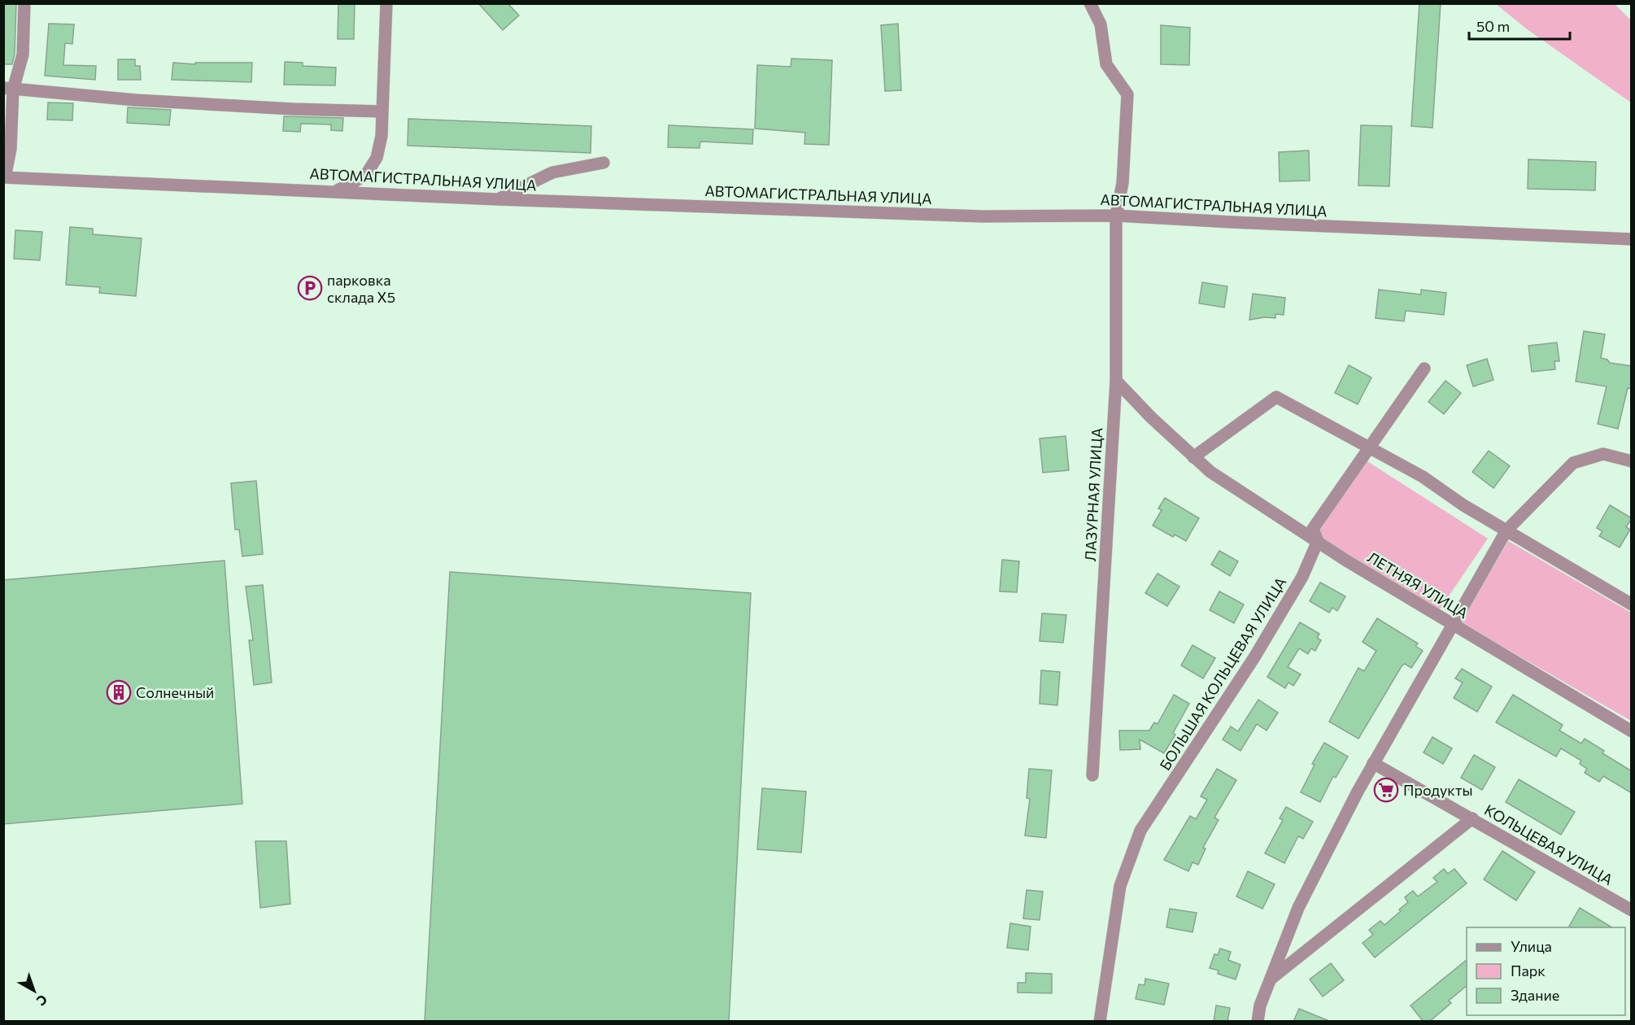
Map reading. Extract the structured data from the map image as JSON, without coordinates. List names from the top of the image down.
{
  "streets": {
    "street": [
      "АВТОМАГИСТРАЛЬНАЯ УЛИЦА",
      "ЛАЗУРНАЯ УЛИЦА",
      "ЛЕТНЯЯ УЛИЦА",
      "БОЛЬШАЯ КОЛЬЦЕВАЯ УЛИЦА",
      "КОЛЬЦЕВАЯ УЛИЦА"
    ]
  },
  "crossings": [
    ["АВТОМАГИСТРАЛЬНАЯ УЛИЦА", "ЛАЗУРНАЯ УЛИЦА"],
    ["ЛАЗУРНАЯ УЛИЦА", "ЛЕТНЯЯ УЛИЦА"],
    ["ЛЕТНЯЯ УЛИЦА", "БОЛЬШАЯ КОЛЬЦЕВАЯ УЛИЦА"]
  ],
  "places": {
    "parking": ["парковка склада X5"],
    "building": ["Солнечный"],
    "supermarket": ["Продукты"]
  },
  "legend": ["Улица", "Парк", "Здание"],
  "scale_bar": "50 m",
  "north": "bottom right"
}
